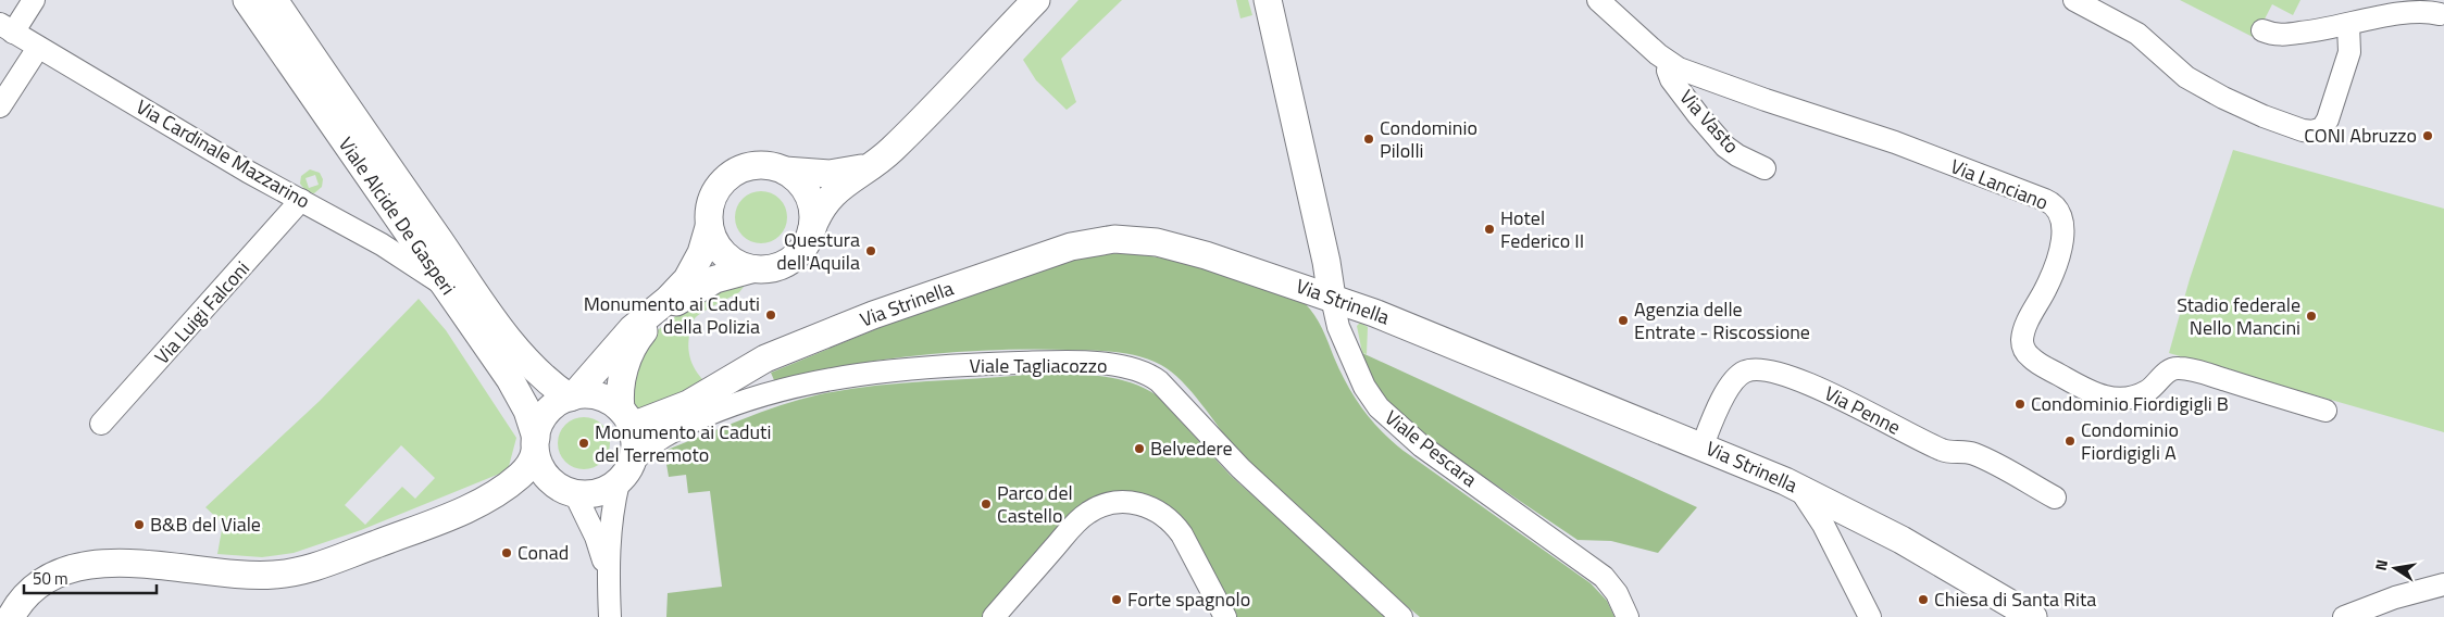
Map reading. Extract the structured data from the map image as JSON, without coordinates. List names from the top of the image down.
{
  "streets": {
    "main road": ["Viale Alcide De Gasperi", "Via Strinella", "Viale Pescara"],
    "street": [
      "Via Vasto",
      "Via Cardinale Mazzarino",
      "Via Lanciano",
      "Via Luigi Falconi",
      "Viale Tagliacozzo",
      "Via Penne"
    ]
  },
  "crossings": [
    ["Via Vasto", "Via Lanciano"],
    ["Via Cardinale Mazzarino", "Viale Alcide De Gasperi"],
    ["Via Cardinale Mazzarino", "Via Luigi Falconi"],
    ["Viale Alcide De Gasperi", "Via Strinella"],
    ["Viale Alcide De Gasperi", "Viale Tagliacozzo"],
    ["Via Strinella", "Viale Tagliacozzo"],
    ["Via Strinella", "Via Penne"],
    ["Via Strinella", "Viale Pescara"]
  ],
  "places": [
    "CONI Abruzzo",
    "Condominio Pilolli",
    "Hotel Federico II",
    "Questura dell'Aquila",
    "Monumento ai Caduti della Polizia",
    "Stadio federale Nello Mancini",
    "Agenzia delle Entrate - Riscossione",
    "Condominio Fiordigigli B",
    "Condominio Fiordigigli A",
    "Monumento ai Caduti del Terremoto",
    "Belvedere",
    "Parco del Castello",
    "B&B del Viale",
    "Conad",
    "Forte spagnolo",
    "Chiesa di Santa Rita"
  ],
  "scale_bar": "50 m",
  "north": "left"
}
